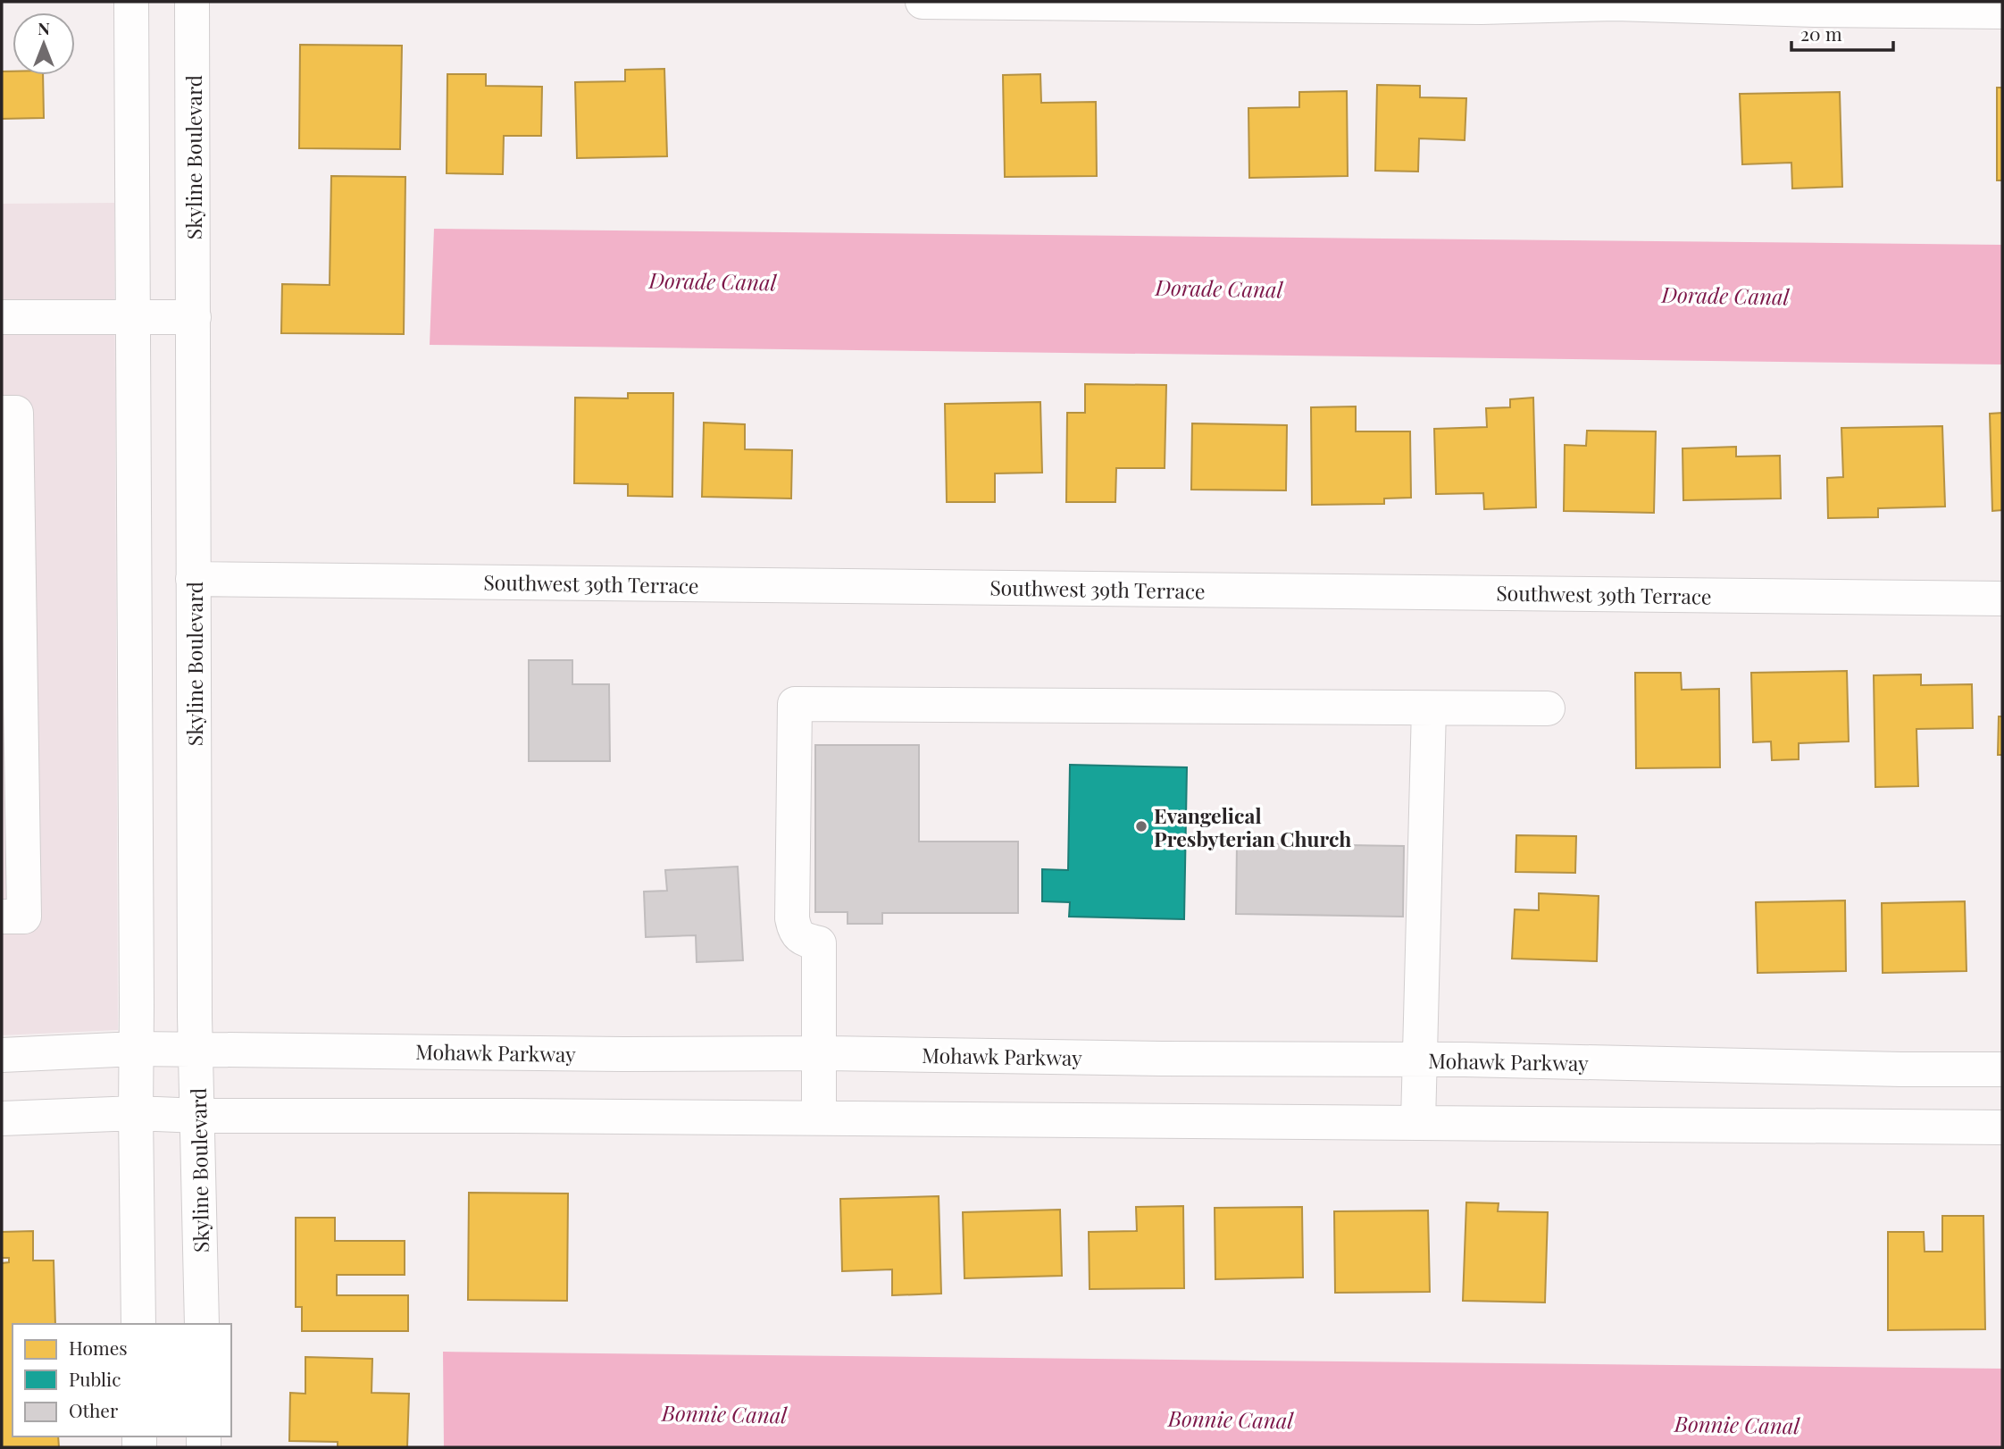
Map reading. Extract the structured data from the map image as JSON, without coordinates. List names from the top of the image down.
{
  "streets": {
    "street": ["Skyline Boulevard", "Southwest 39th Terrace", "Mohawk Parkway"]
  },
  "crossings": [
    ["Skyline Boulevard", "Southwest 39th Terrace"],
    ["Skyline Boulevard", "Mohawk Parkway"]
  ],
  "water": ["Dorade Canal", "Bonnie Canal"],
  "places": ["Evangelical Presbyterian Church"],
  "legend": ["Homes", "Public", "Other"],
  "scale_bar": "20 m",
  "north": "top"
}
